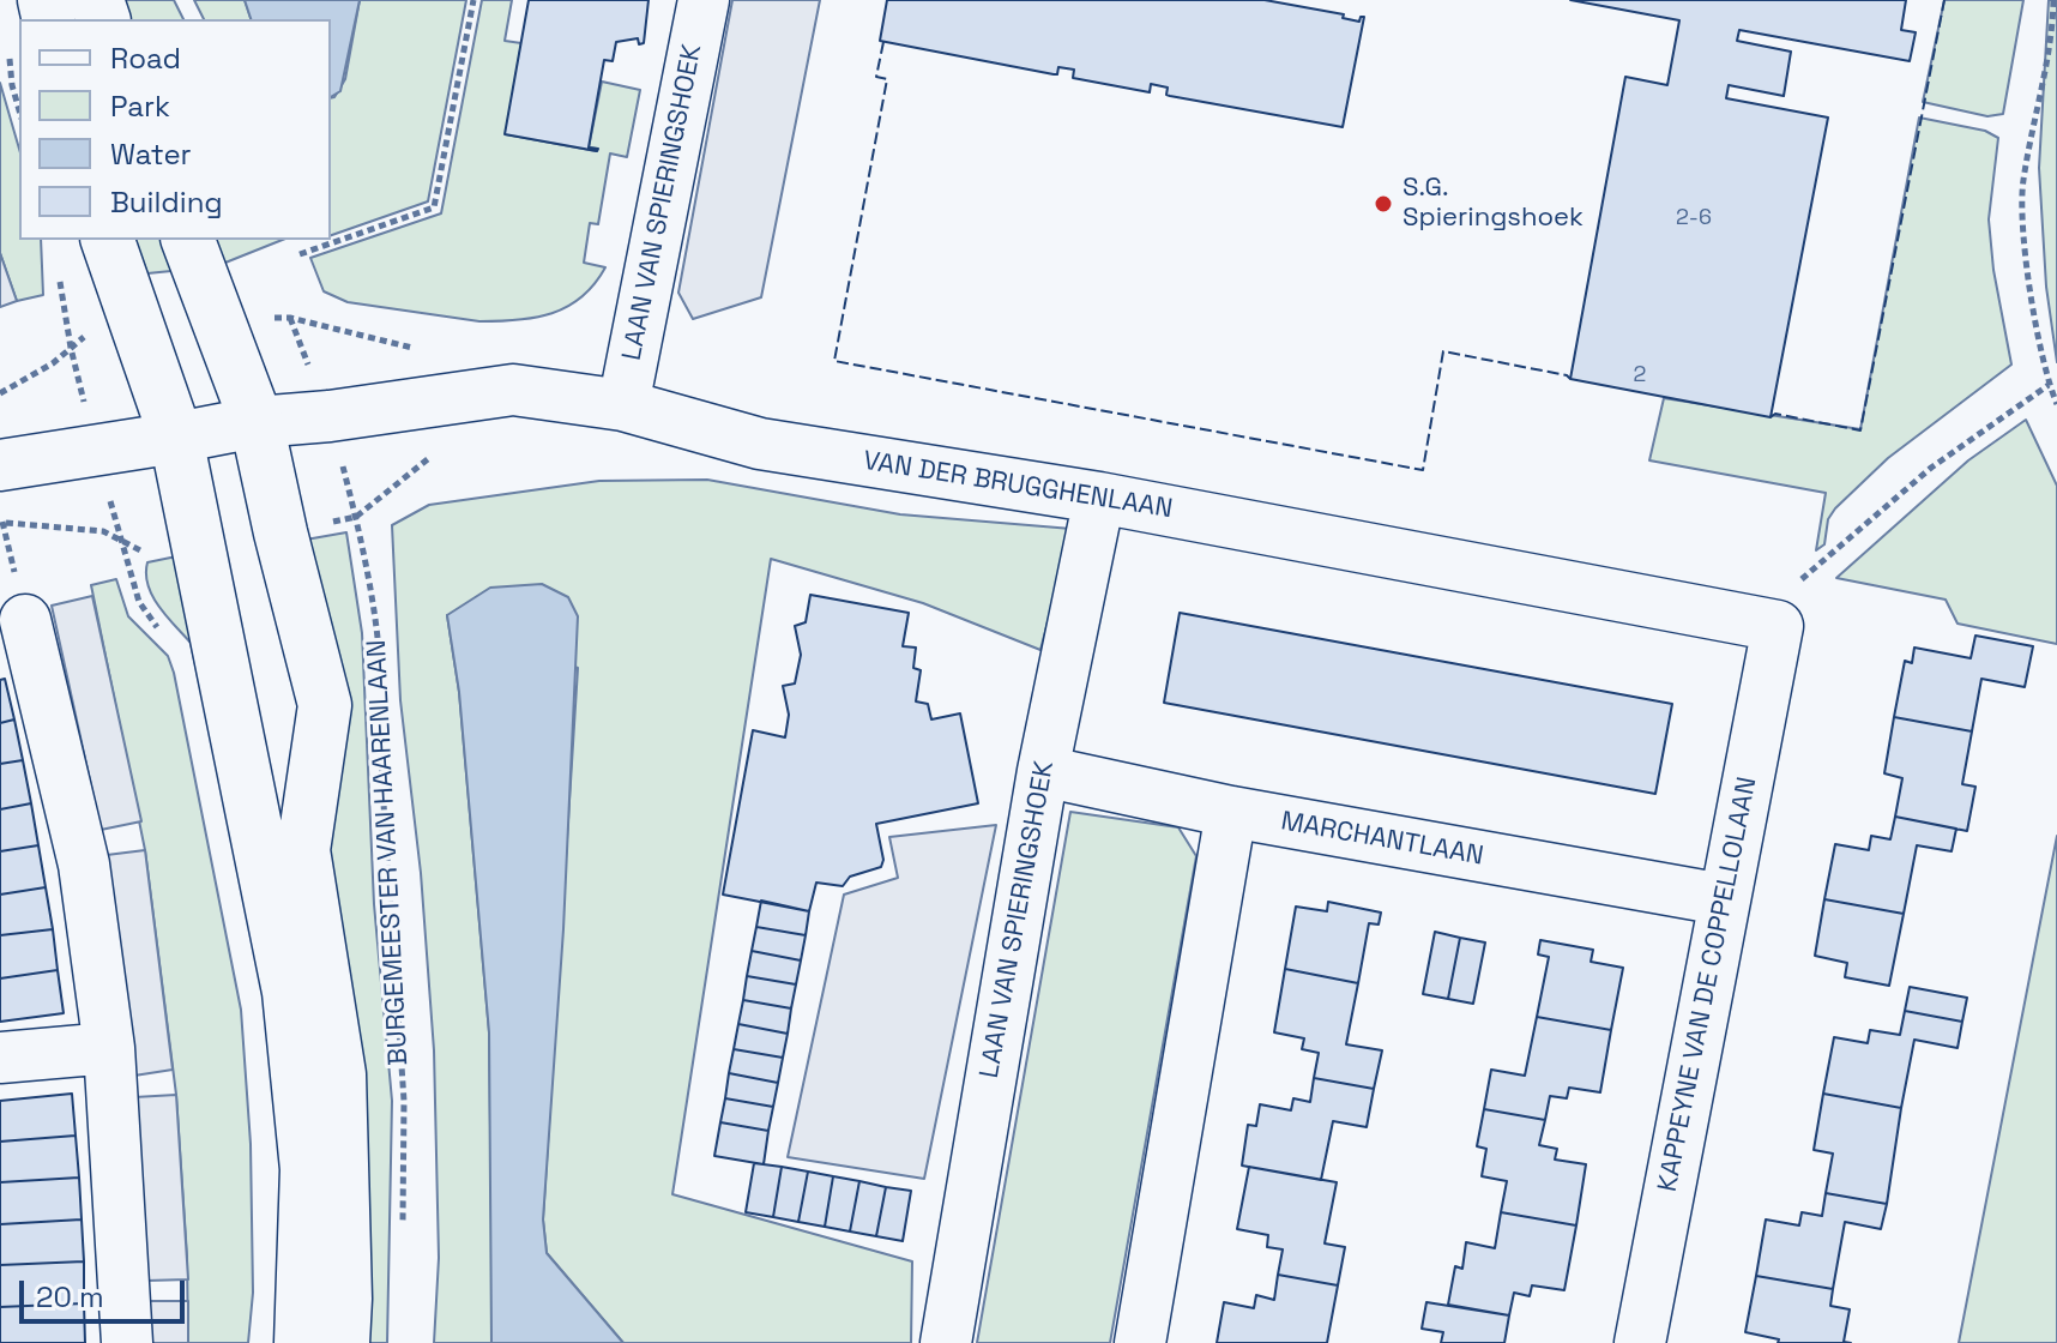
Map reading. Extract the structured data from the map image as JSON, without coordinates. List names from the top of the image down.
{
  "streets": {
    "street": [
      "LAAN VAN SPIERINGSHOEK",
      "VAN DER BRUGGHENLAAN",
      "MARCHANTLAAN",
      "KAPPEYNE VAN DE COPPELLOLAAN"
    ],
    "path": ["BURGEMEESTER VAN HAARENLAAN"]
  },
  "crossings": [
    ["LAAN VAN SPIERINGSHOEK", "VAN DER BRUGGHENLAAN"],
    ["LAAN VAN SPIERINGSHOEK", "MARCHANTLAAN"],
    ["VAN DER BRUGGHENLAAN", "BURGEMEESTER VAN HAARENLAAN"],
    ["VAN DER BRUGGHENLAAN", "KAPPEYNE VAN DE COPPELLOLAAN"],
    ["MARCHANTLAAN", "KAPPEYNE VAN DE COPPELLOLAAN"]
  ],
  "places": ["S.G. Spieringshoek"],
  "house_numbers": ["2-6", "2"],
  "legend": [
    "Road",
    "Park",
    "Water",
    "Building"
  ],
  "scale_bar": "20 m"
}
